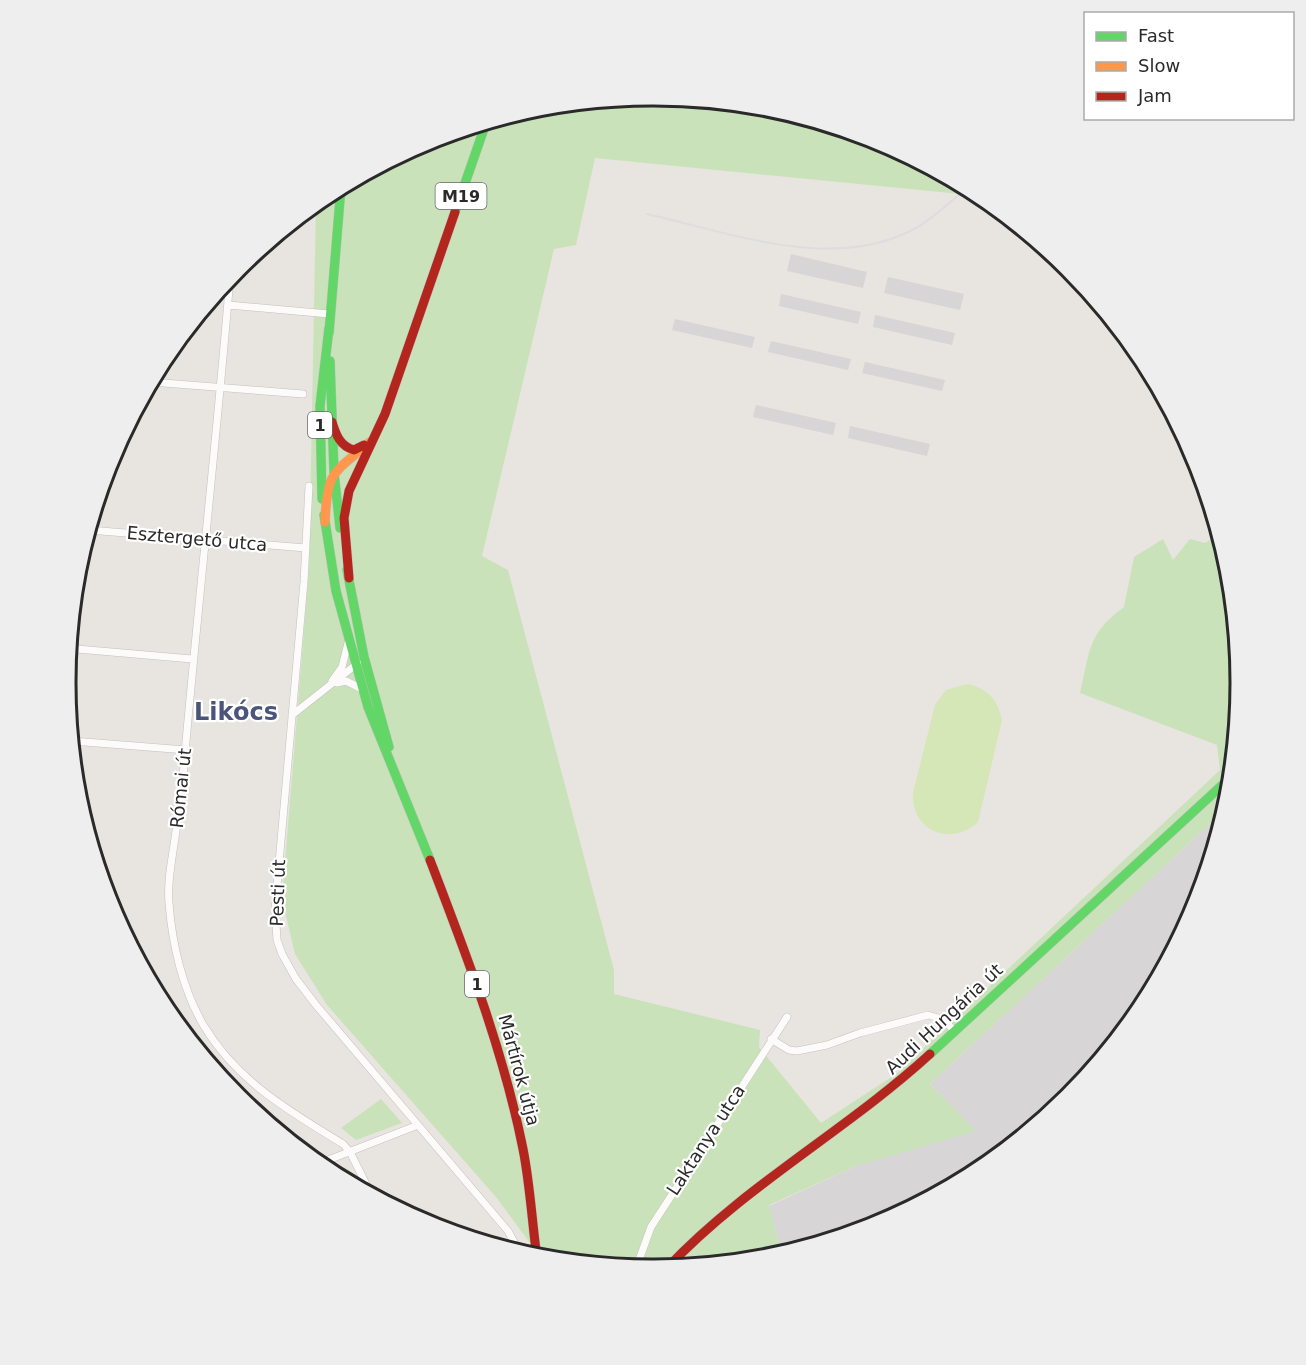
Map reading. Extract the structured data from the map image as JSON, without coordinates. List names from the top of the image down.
{
  "streets": {
    "main road": [
      "M19",
      "1",
      "Audi Hungária út",
      "Mártírok útja"
    ],
    "street": [
      "Esztergető utca",
      "Római út",
      "Pesti út",
      "Laktanya utca"
    ]
  },
  "crossings": [
    ["1", "Mártírok útja"],
    ["Esztergető utca", "Római út"],
    ["Esztergető utca", "Pesti út"]
  ],
  "districts": ["Likócs"],
  "legend": ["Fast", "Slow", "Jam"]
}
